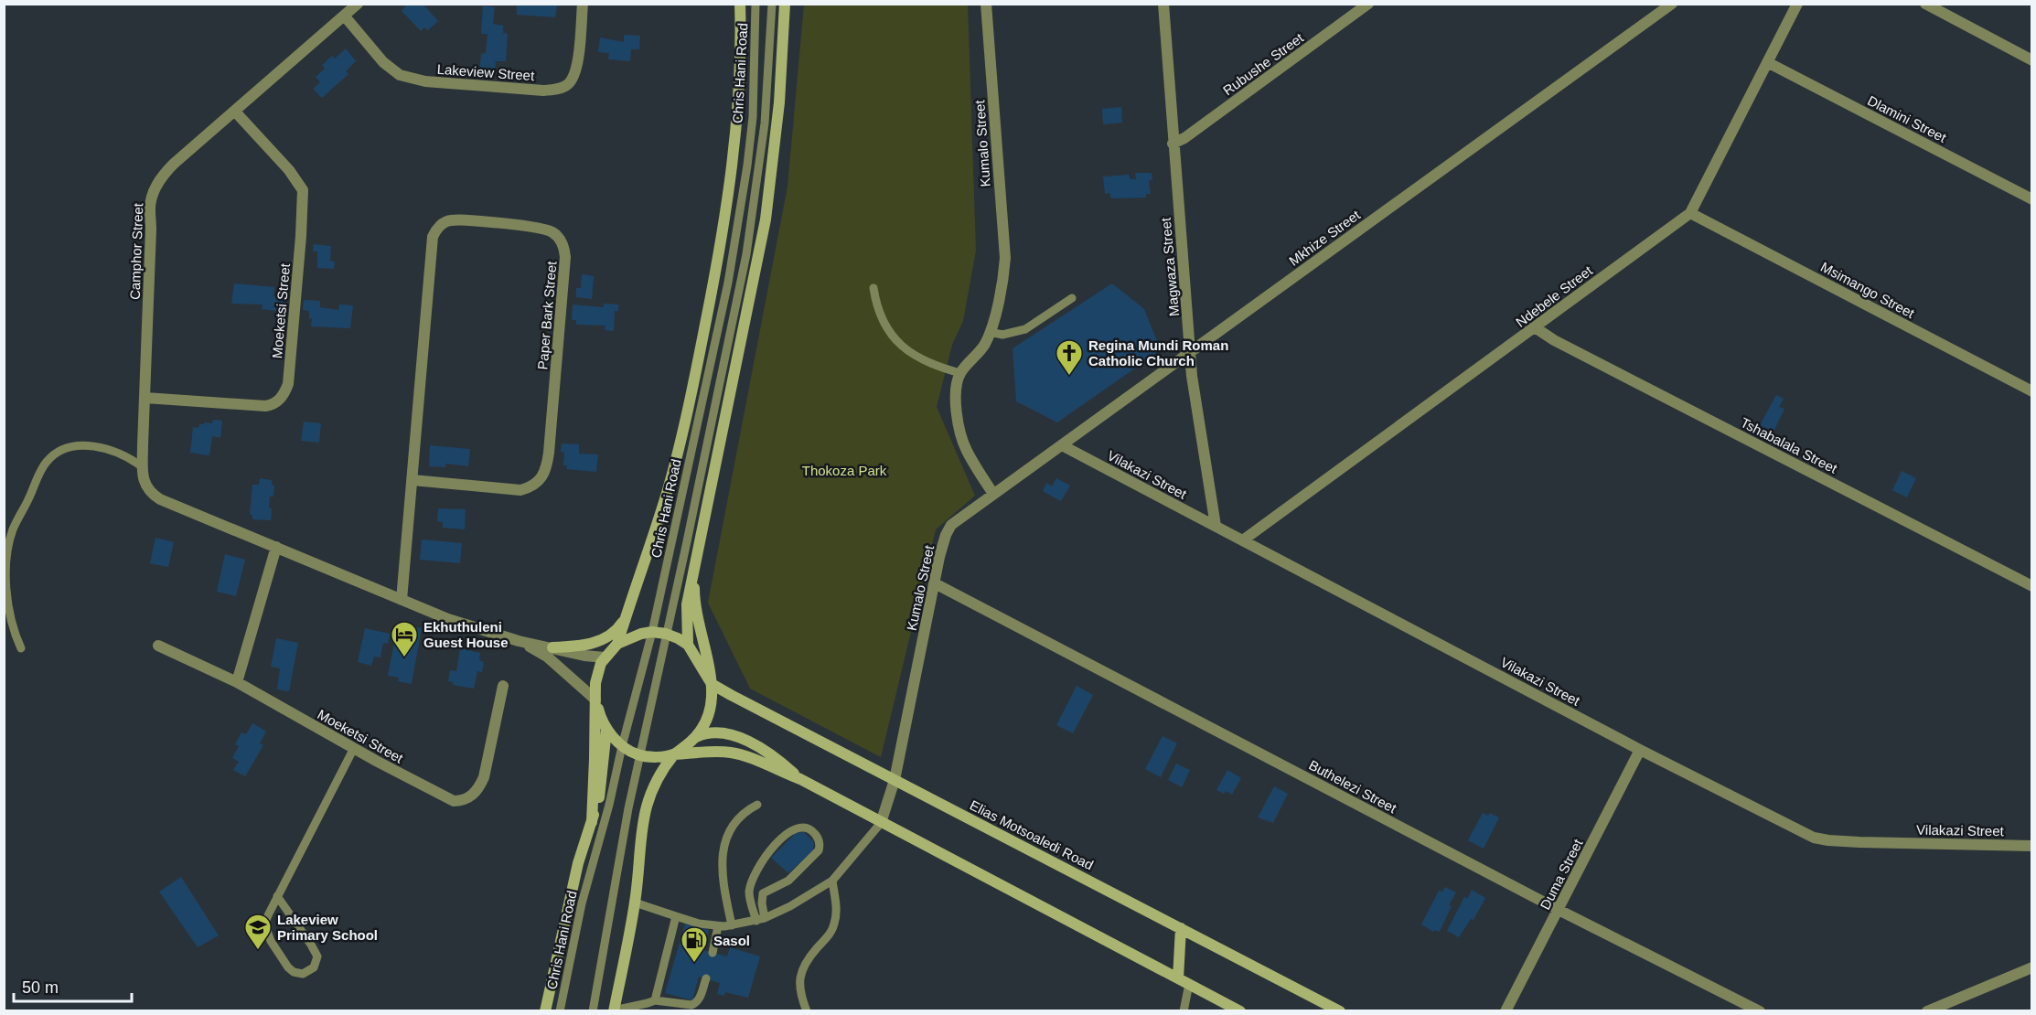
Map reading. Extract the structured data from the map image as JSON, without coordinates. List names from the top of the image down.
{
  "streets": {
    "main road": ["Chris Hani Road", "Elias Motsoaledi Road"],
    "street": [
      "Rubushe Street",
      "Lakeview Street",
      "Dlamini Street",
      "Kumalo Street",
      "Mkhize Street",
      "Camphor Street",
      "Magwaza Street",
      "Msimango Street",
      "Ndebele Street",
      "Moeketsi Street",
      "Paper Bark Street",
      "Tshabalala Street",
      "Vilakazi Street",
      "Buthelezi Street",
      "Duma Street"
    ]
  },
  "crossings": [
    ["Rubushe Street", "Magwaza Street"],
    ["Lakeview Street", "Camphor Street"],
    ["Dlamini Street", "Ndebele Street"],
    ["Kumalo Street", "Mkhize Street"],
    ["Kumalo Street", "Buthelezi Street"],
    ["Kumalo Street", "Elias Motsoaledi Road"],
    ["Mkhize Street", "Magwaza Street"],
    ["Mkhize Street", "Vilakazi Street"],
    ["Camphor Street", "Moeketsi Street"],
    ["Magwaza Street", "Vilakazi Street"],
    ["Msimango Street", "Ndebele Street"],
    ["Ndebele Street", "Tshabalala Street"],
    ["Ndebele Street", "Vilakazi Street"],
    ["Vilakazi Street", "Duma Street"],
    ["Buthelezi Street", "Duma Street"]
  ],
  "parks": ["Thokoza Park"],
  "places": {
    "church": ["Regina Mundi Roman Catholic Church"],
    "hotel": ["Ekhuthuleni Guest House"],
    "school or university": ["Lakeview Primary School"],
    "fuel station": ["Sasol"]
  },
  "scale_bar": "50 m"
}
